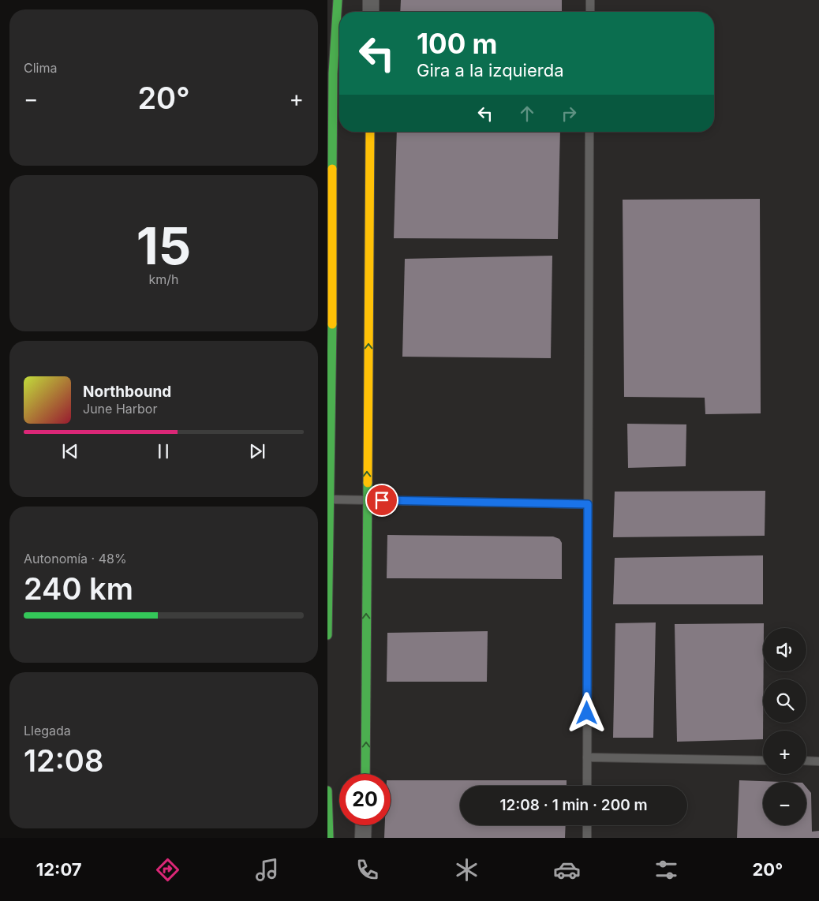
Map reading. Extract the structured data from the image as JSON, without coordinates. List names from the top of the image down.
{
  "page": {
    "tile": [
      "Clima",
      ["15", "km/h"],
      ["Autonomía · 48%", "240 km"],
      ["Llegada", "12:08"]
    ],
    "turn": ["100 m", "Gira a la izquierda"],
    "heat": ["−", "20°", "+"],
    "song": ["Northbound", "June Harbor"],
    "map_buttons": ["+", "−"],
    "limit": "20",
    "trip": "12:08 · 1 min · 200 m",
    "tabs": ["12:07", "20°"]
  }
}
